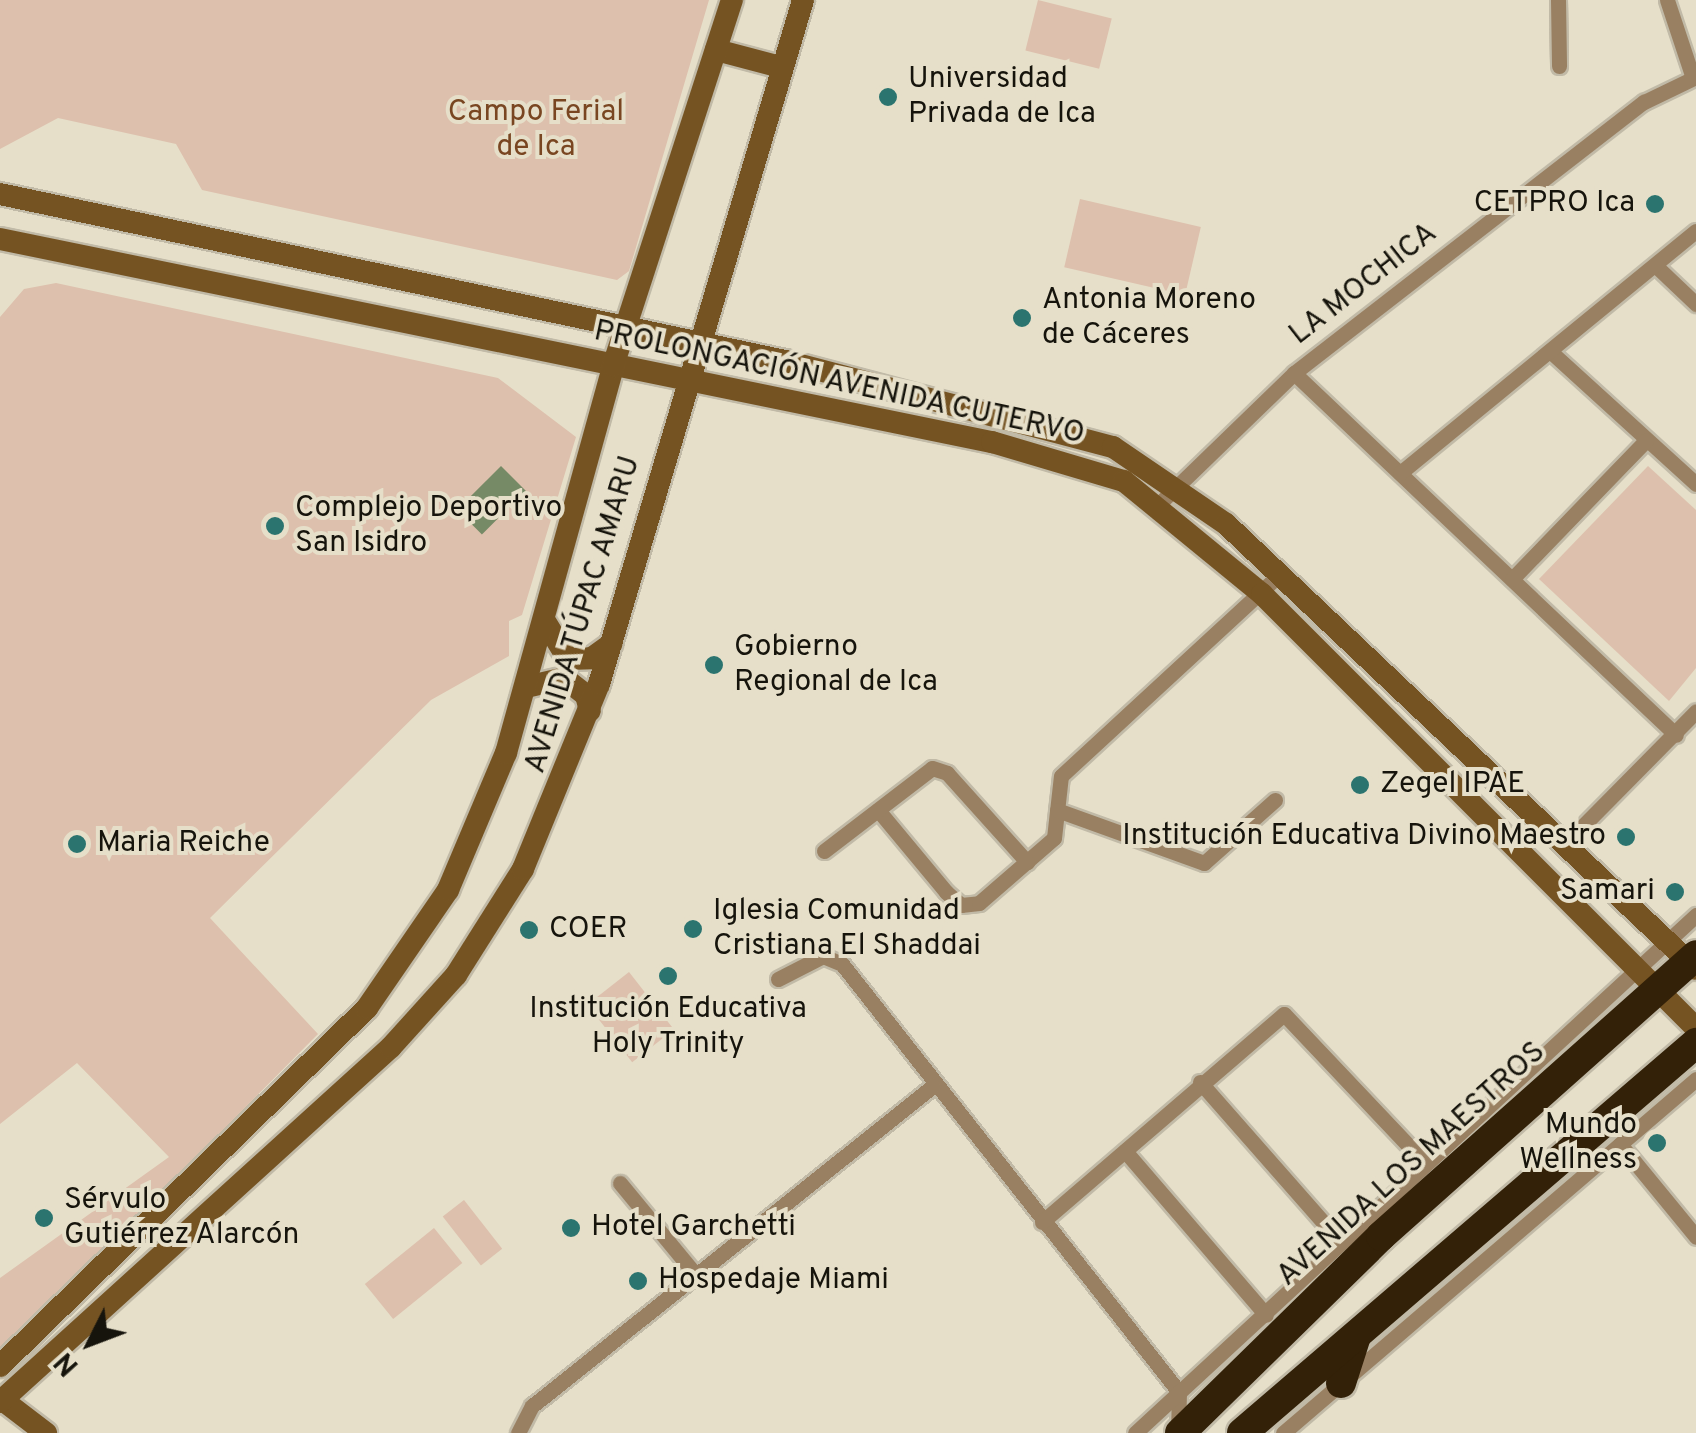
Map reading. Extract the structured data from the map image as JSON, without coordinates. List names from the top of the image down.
{
  "streets": {
    "highway": ["AVENIDA LOS MAESTROS"],
    "street": ["LA MOCHICA", "PROLONGACIÓN AVENIDA CUTERVO", "AVENIDA TÚPAC AMARU"]
  },
  "crossings": [
    ["LA MOCHICA", "PROLONGACIÓN AVENIDA CUTERVO"],
    ["PROLONGACIÓN AVENIDA CUTERVO", "AVENIDA TÚPAC AMARU"],
    ["PROLONGACIÓN AVENIDA CUTERVO", "AVENIDA LOS MAESTROS"]
  ],
  "parks": ["Campo Ferial de Ica"],
  "places": [
    "Universidad Privada de Ica",
    "CETPRO Ica",
    "Antonia Moreno de Cáceres",
    "Complejo Deportivo San Isidro",
    "Gobierno Regional de Ica",
    "Zegel IPAE",
    "Institución Educativa Divino Maestro",
    "Maria Reiche",
    "Samari",
    "Iglesia Comunidad Cristiana El Shaddai",
    "COER",
    "Institución Educativa Holy Trinity",
    "Mundo Wellness",
    "Sérvulo Gutiérrez Alarcón",
    "Hotel Garchetti",
    "Hospedaje Miami"
  ],
  "north": "bottom left"
}
